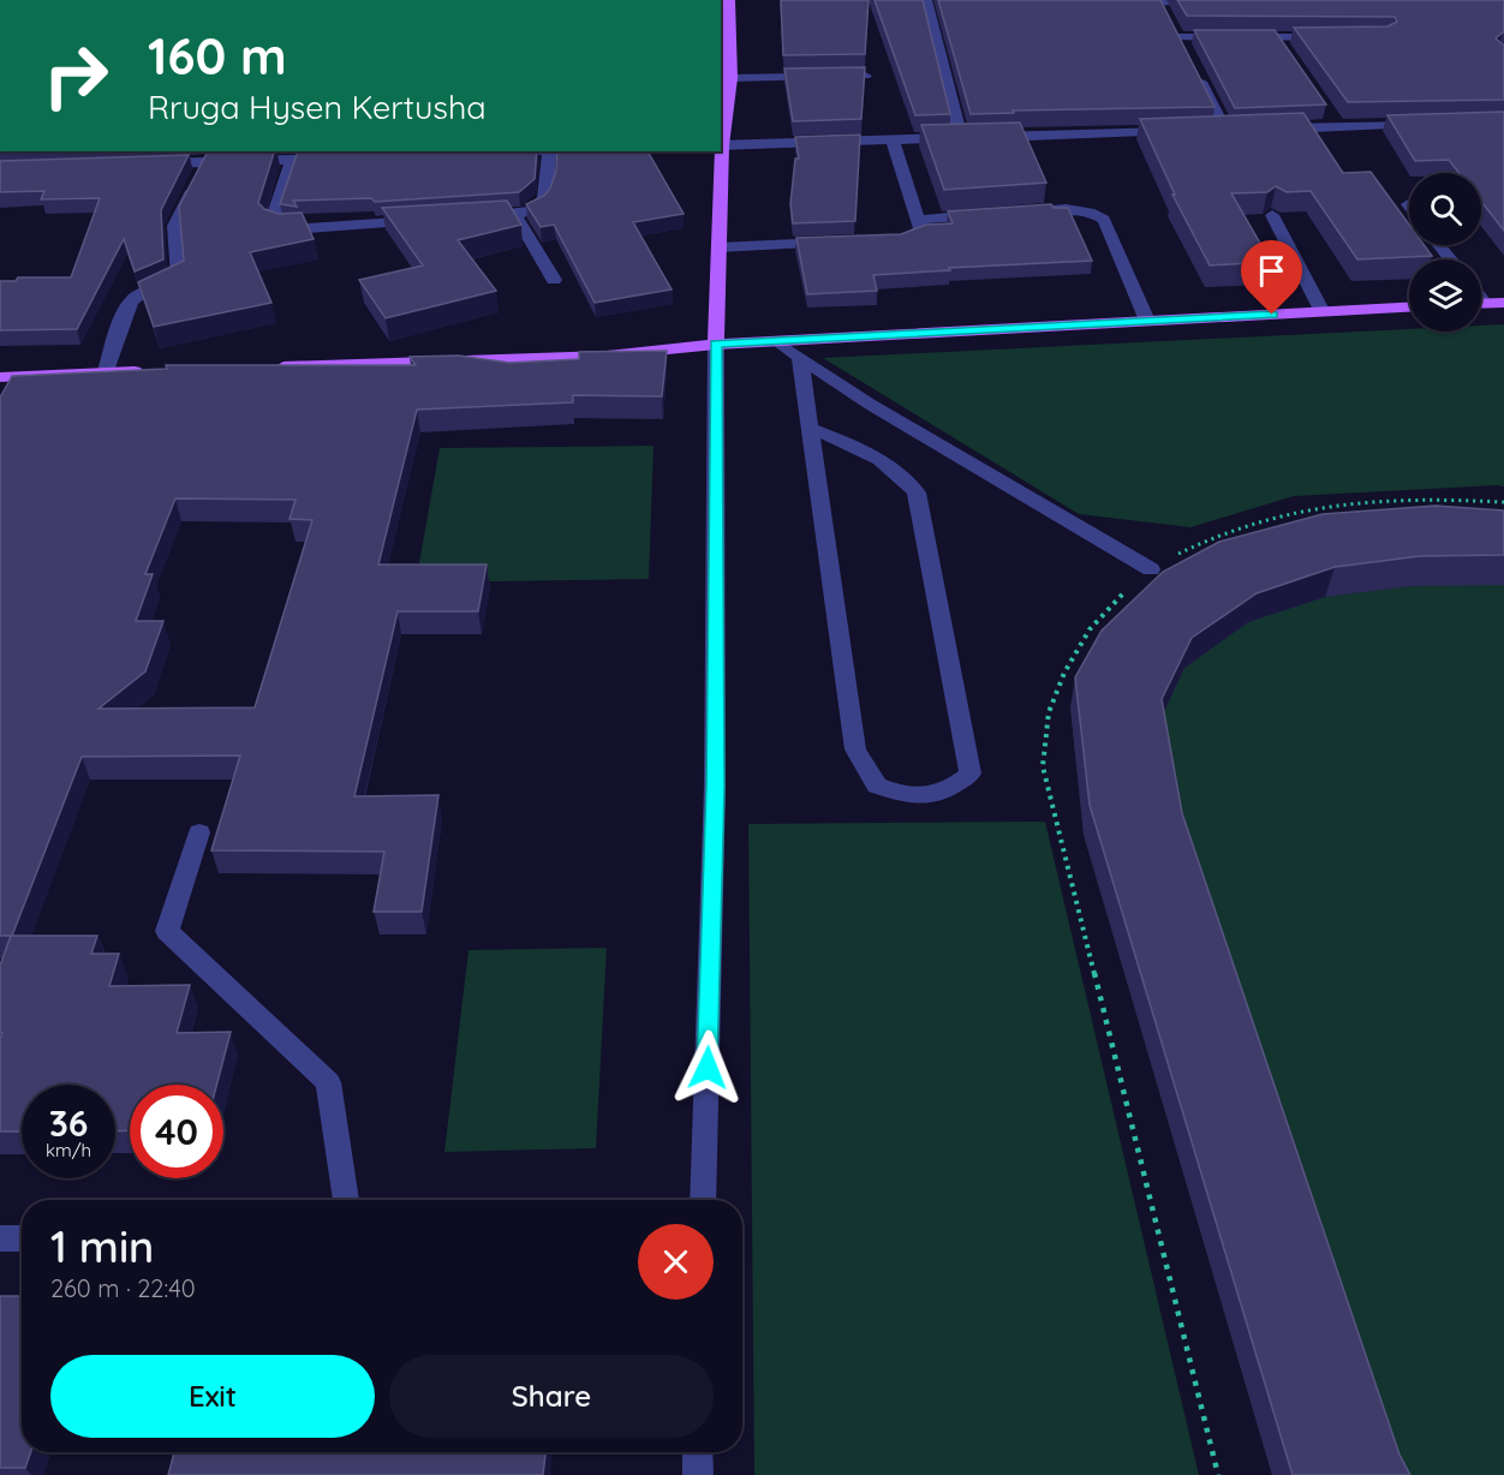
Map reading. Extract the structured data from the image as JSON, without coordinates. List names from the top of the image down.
{
  "page": {
    "turn": ["160 m", "Rruga Hysen Kertusha"],
    "speed": "36 km/h",
    "limit": "40",
    "heading": ["1 min", "260 m · 22:40"],
    "buttons": ["Exit", "Share"]
  }
}
